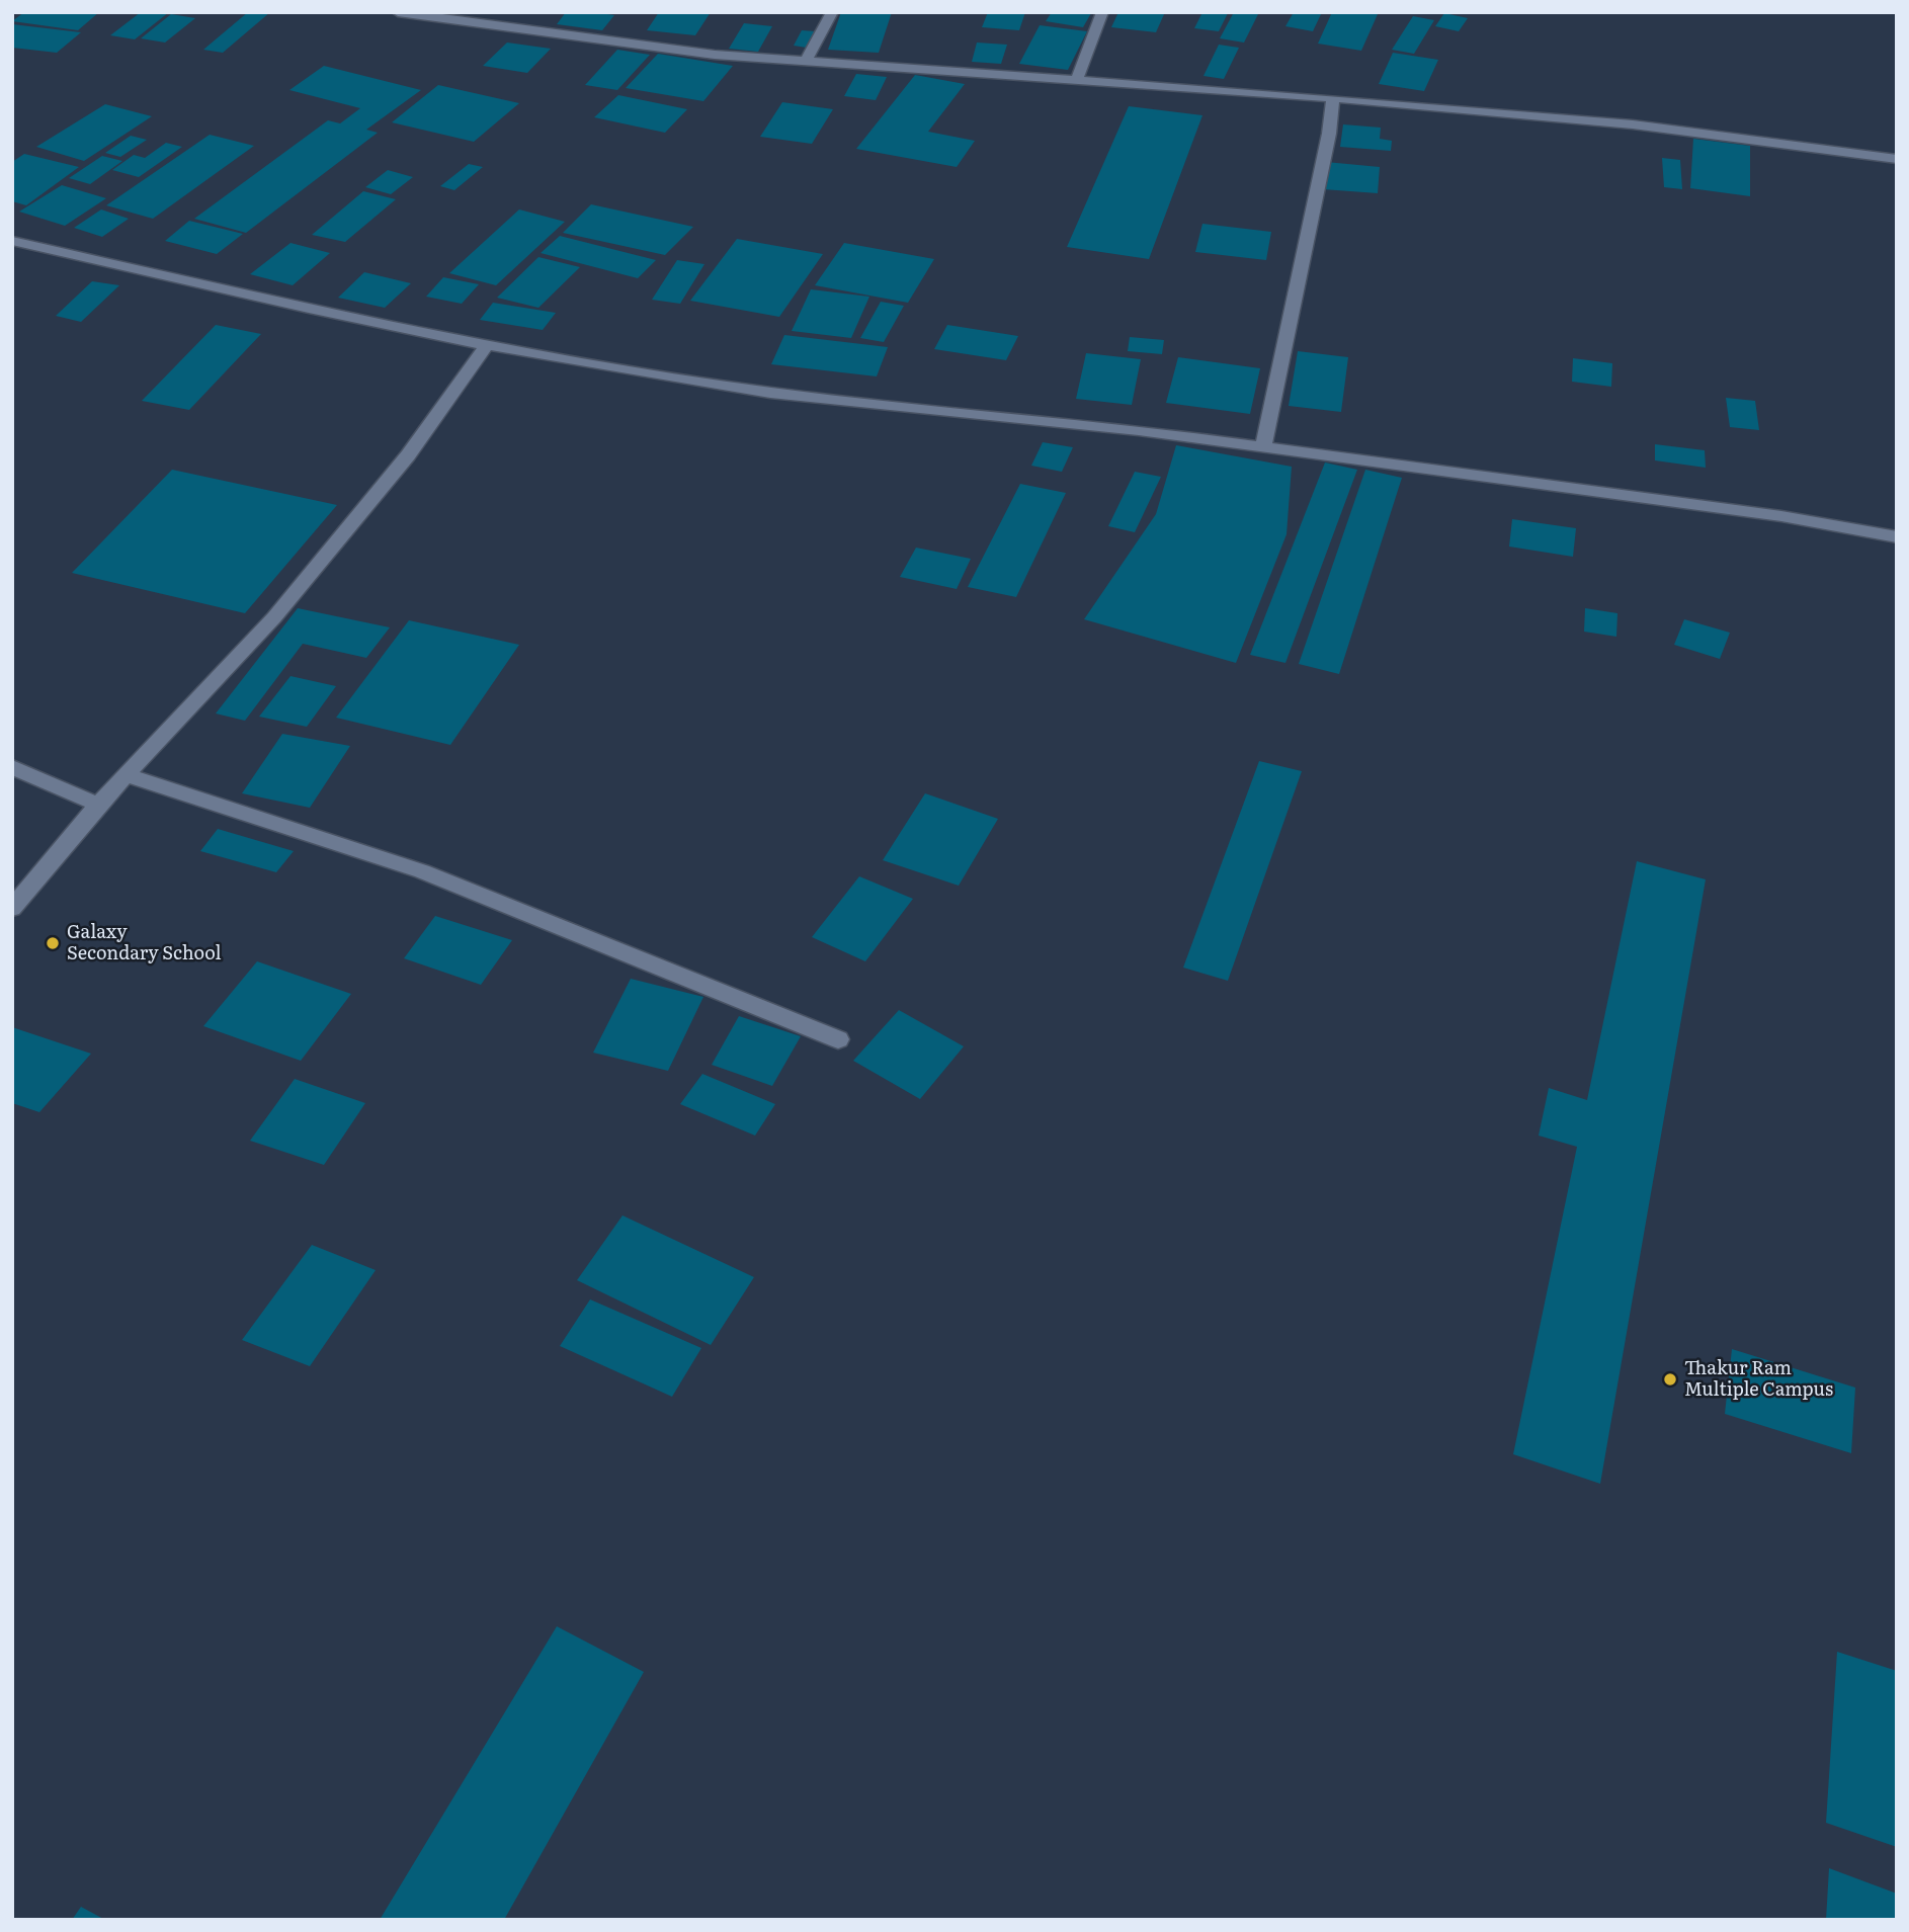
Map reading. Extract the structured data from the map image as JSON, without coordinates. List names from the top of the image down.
{
  "places": ["Galaxy Secondary School", "Thakur Ram Multiple Campus"]
}
